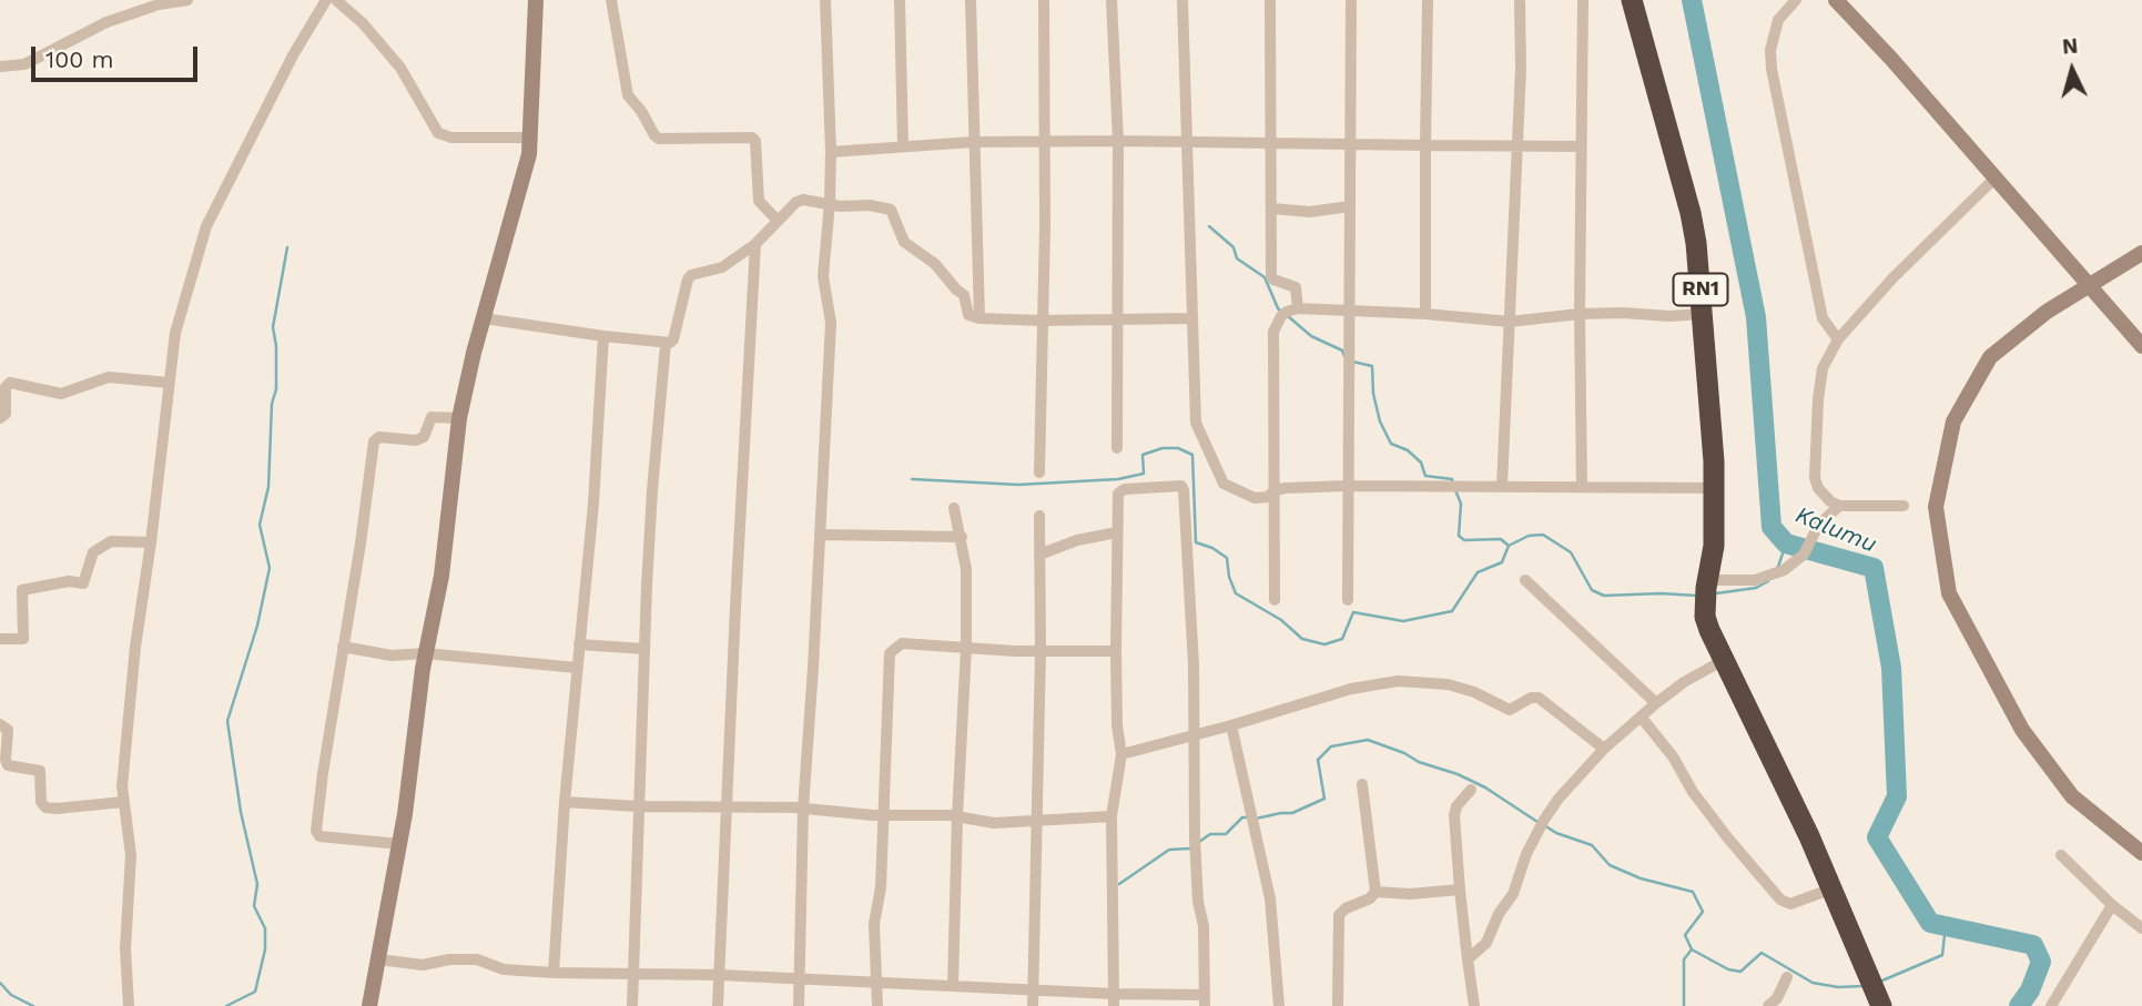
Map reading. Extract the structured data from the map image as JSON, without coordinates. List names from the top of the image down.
{
  "streets": {
    "highway": ["RN1"]
  },
  "water": ["Kalumu"],
  "scale_bar": "100 m",
  "north": "top"
}
